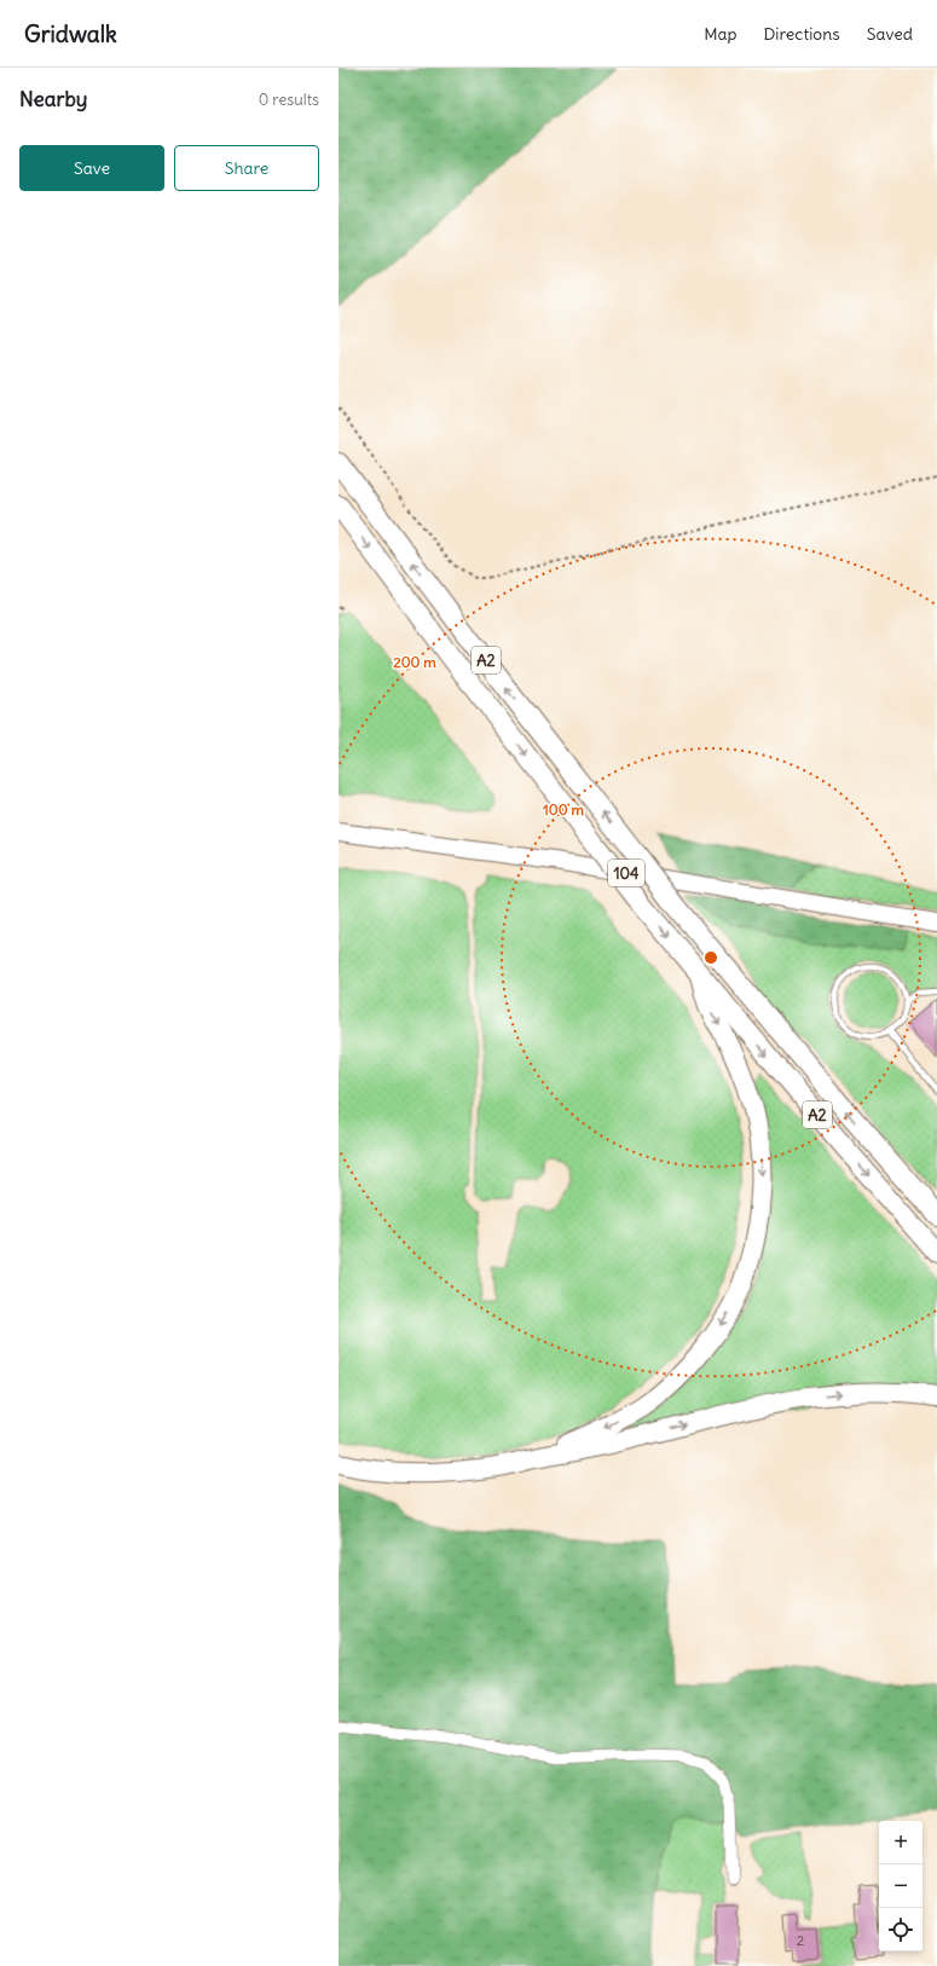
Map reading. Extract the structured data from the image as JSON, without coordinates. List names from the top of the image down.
{
  "streets": {
    "highway": ["A2"],
    "main road": ["104"]
  },
  "house_numbers": ["2"],
  "page": {
    "header": "Gridwalk",
    "nav": ["Map", "Directions", "Saved"],
    "heading": ["Nearby", "0 results"],
    "buttons": ["Save", "Share"],
    "map_buttons": ["+", "−"]
  },
  "rings": ["200 m", "100 m"]
}
